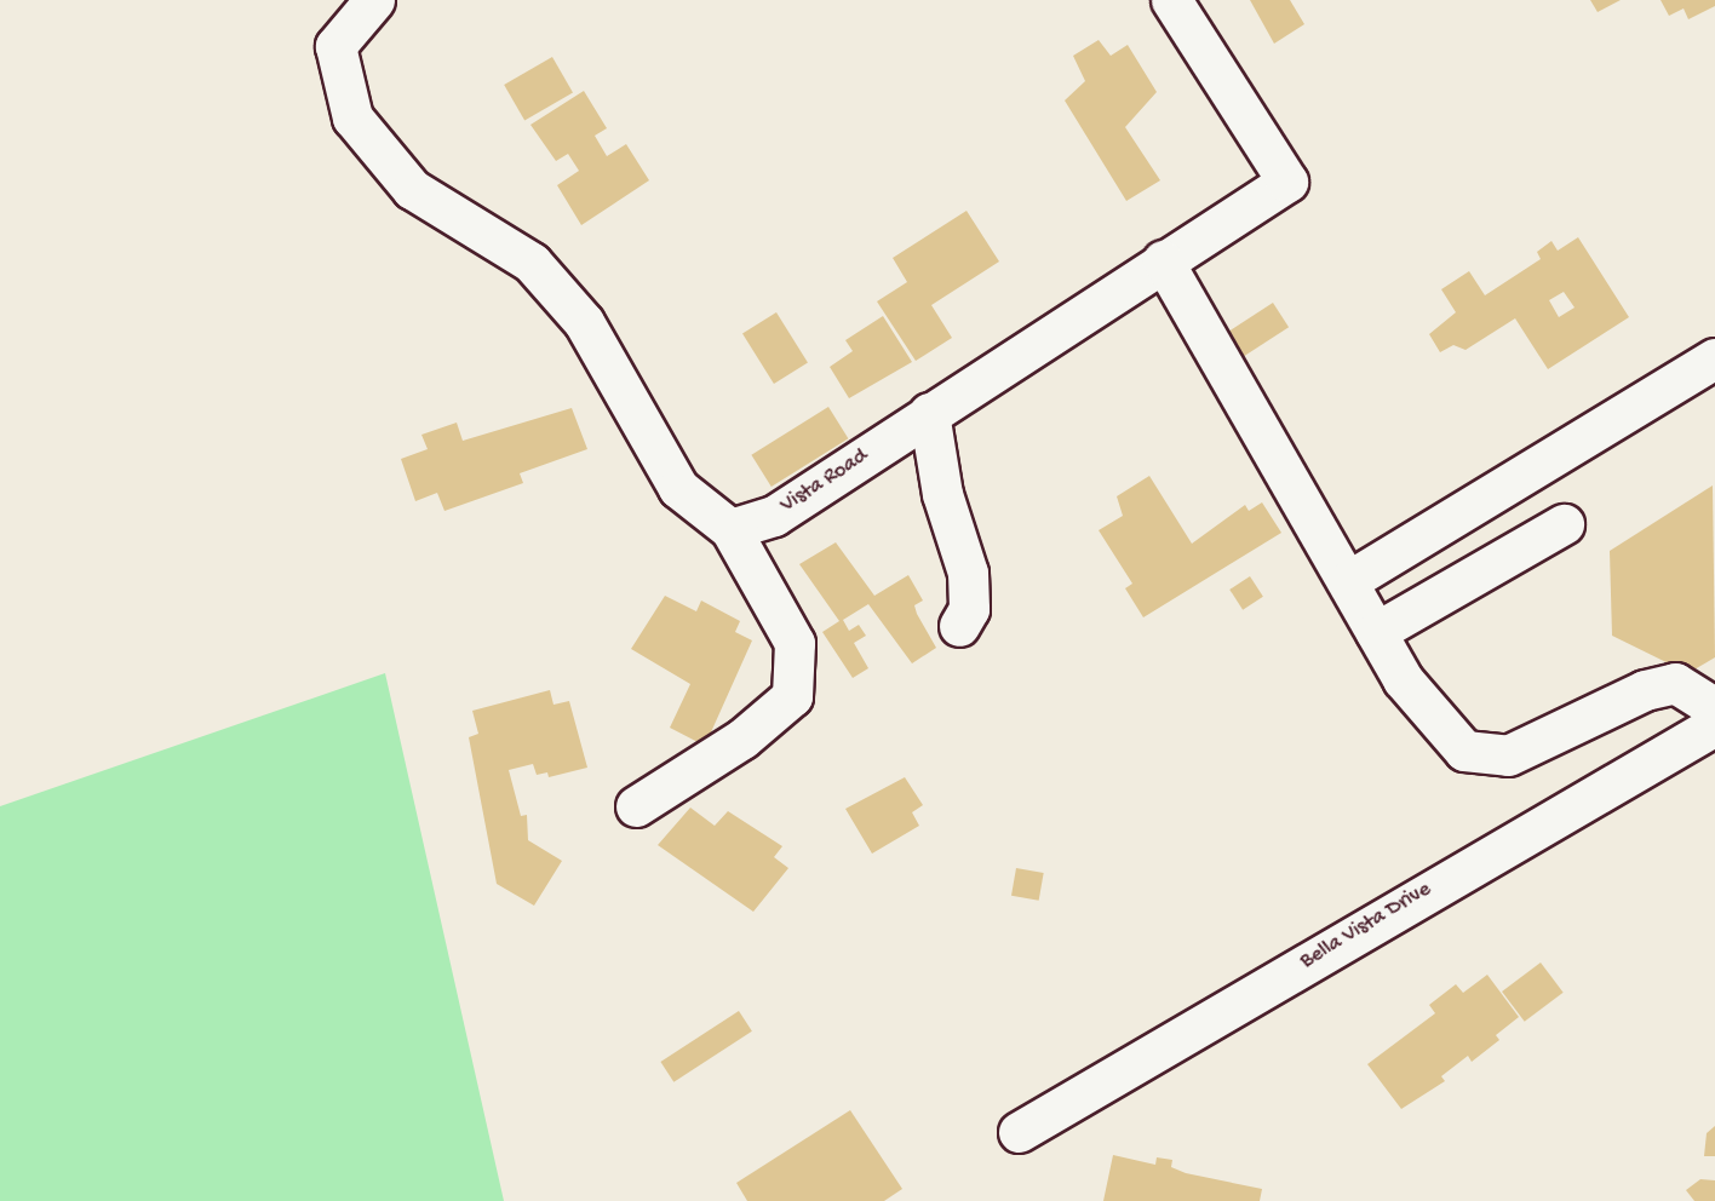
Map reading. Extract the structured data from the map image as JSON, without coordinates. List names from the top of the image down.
{
  "streets": {
    "street": ["Vista Road", "Bella Vista Drive"]
  }
}
